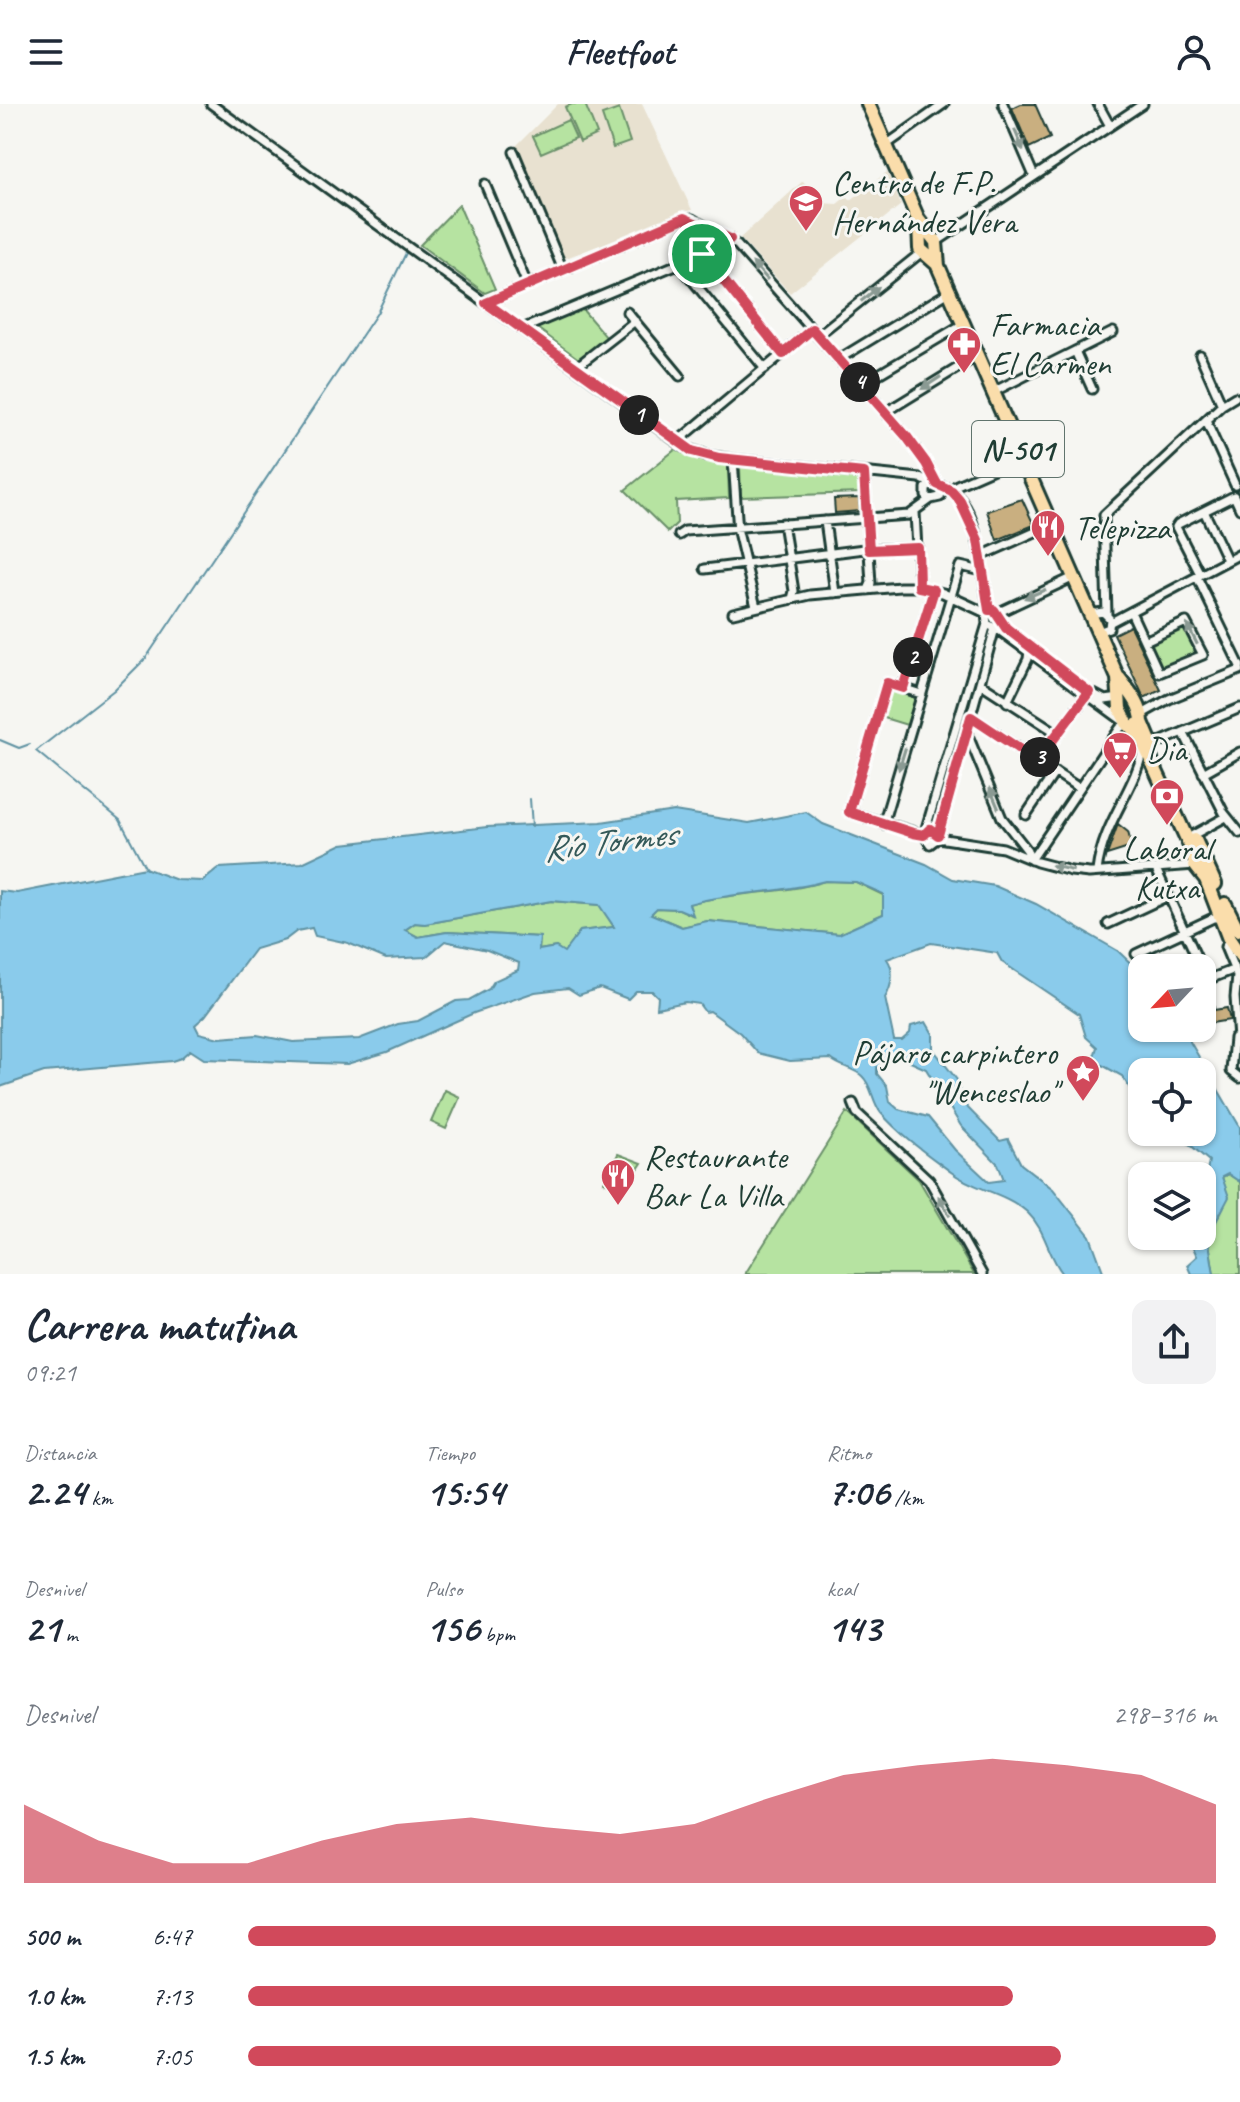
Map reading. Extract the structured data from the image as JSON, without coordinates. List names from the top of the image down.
{
  "streets": {
    "highway": ["N-501"]
  },
  "water": ["Río Tormes"],
  "places": {
    "school or university": ["Centro de F.P. Hernández Vera"],
    "pharmacy": ["Farmacia El Carmen"],
    "restaurant": ["Telepizza", "Restaurante Bar La Villa"],
    "supermarket": ["Dia"],
    "bank": ["Laboral Kutxa"],
    "place": ["Pájaro carpintero \"Wenceslao\""]
  },
  "north": "bottom left",
  "page": {
    "header": "Fleetfoot",
    "pins": [
      "4",
      "1",
      "2",
      "3"
    ],
    "heading": ["Carrera matutina", "09:21"],
    "stats": [
      ["Distancia", "2.24 km"],
      ["Tiempo", "15:54"],
      ["Ritmo", "7:06 /km"],
      ["Desnivel", "21 m"],
      ["Pulso", "156 bpm"],
      ["kcal", "143"]
    ],
    "chart": ["Desnivel", "298–316 m"],
    "list": [
      {
        "name": "500 m",
        "note": "6:47"
      },
      {
        "name": "1.0 km",
        "note": "7:13"
      },
      {
        "name": "1.5 km",
        "note": "7:05"
      }
    ]
  }
}
